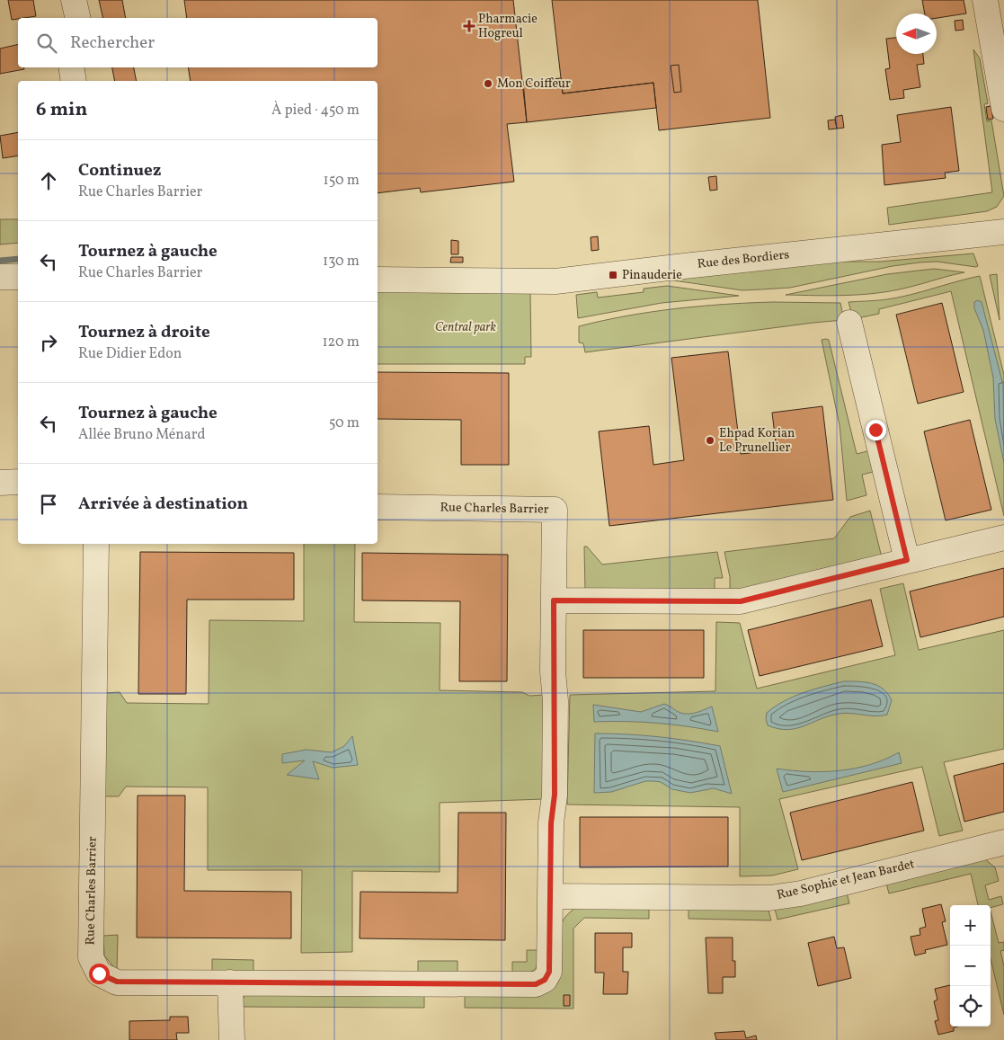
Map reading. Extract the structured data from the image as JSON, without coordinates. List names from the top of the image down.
{
  "streets": {
    "street": ["Rue des Bordiers", "Rue Charles Barrier", "Rue Sophie et Jean Bardet"]
  },
  "crossings": [
    ["Rue Charles Barrier", "Rue Sophie et Jean Bardet"]
  ],
  "parks": ["Central park"],
  "places": {
    "health": ["Pharmacie Hogreul"],
    "other": ["Mon Coiffeur", "Ehpad Korian Le Prunellier"],
    "transit": ["Pinauderie"]
  },
  "north": "left",
  "page": {
    "search": "Rechercher",
    "heading": ["6 min", "À pied · 450 m"],
    "list": [
      ["Continuez", "Rue Charles Barrier", "150 m"],
      ["Tournez à gauche", "Rue Charles Barrier", "130 m"],
      ["Tournez à droite", "Rue Didier Edon", "120 m"],
      ["Tournez à gauche", "Allée Bruno Ménard", "50 m"],
      "Arrivée à destination"
    ],
    "map_buttons": ["+", "−"]
  }
}
